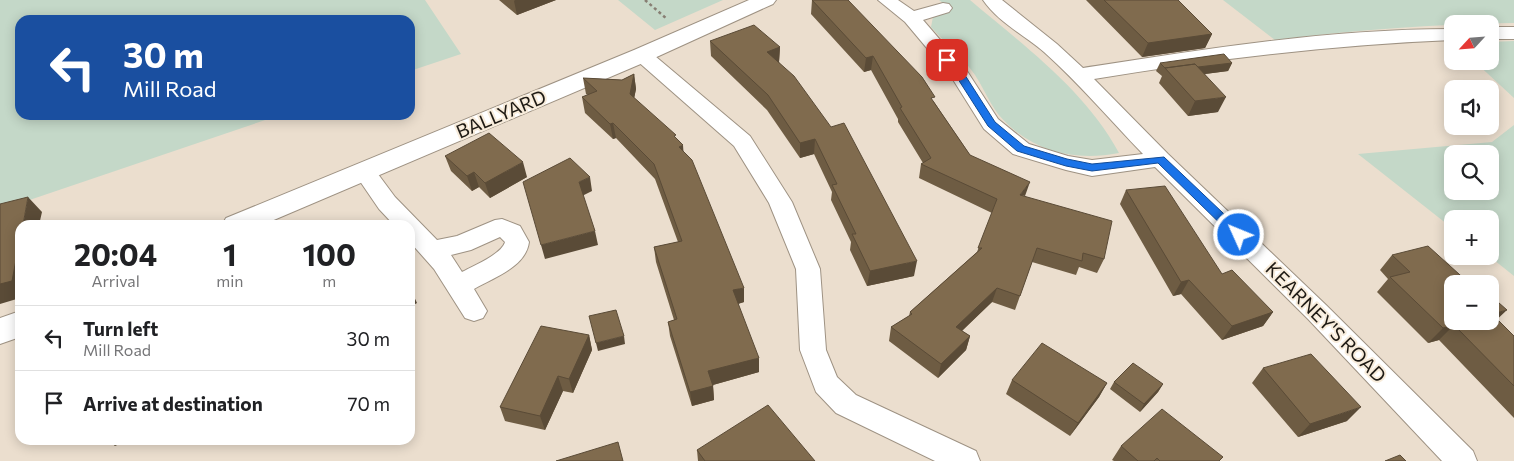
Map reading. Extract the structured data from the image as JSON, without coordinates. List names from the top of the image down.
{
  "streets": {
    "street": ["BALLYARD", "KEARNEY'S ROAD"]
  },
  "north": "bottom left",
  "page": {
    "map_buttons": ["+", "−"],
    "turn": ["30 m", "Mill Road"],
    "eta": [
      "20:04",
      "Arrival",
      "1",
      "min",
      "100",
      "m"
    ],
    "list": [
      {
        "name": "Turn left",
        "note": "Mill Road",
        "value": "30 m"
      },
      {
        "name": "Arrive at destination",
        "value": "70 m"
      }
    ]
  }
}
